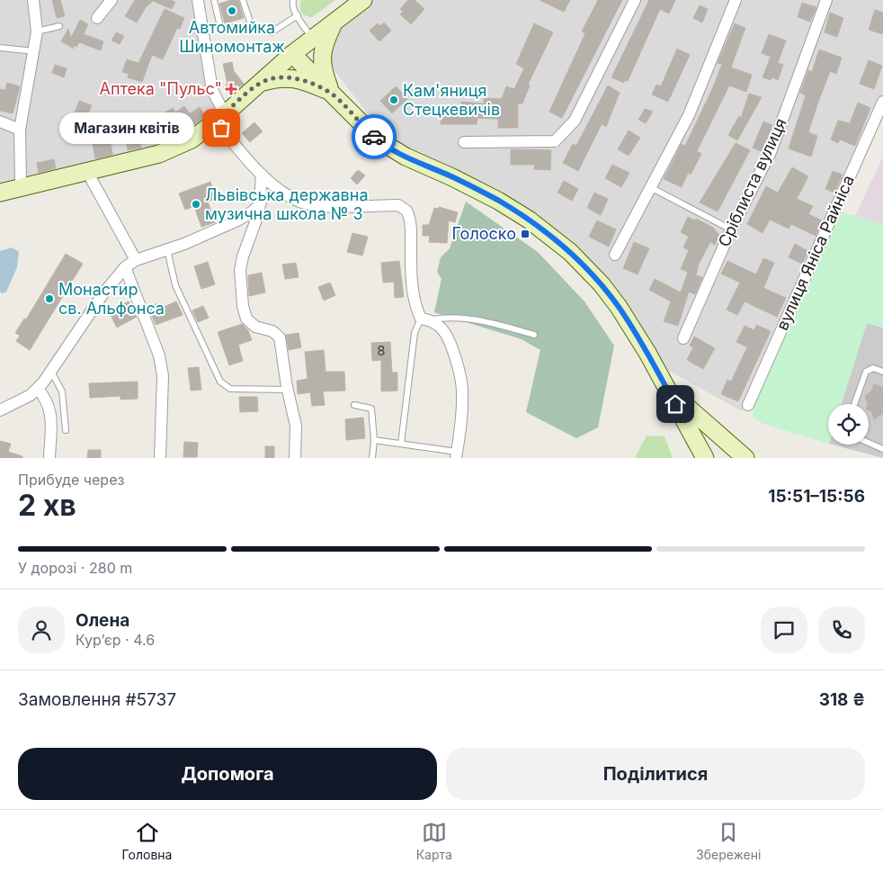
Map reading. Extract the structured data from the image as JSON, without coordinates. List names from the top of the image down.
{
  "streets": {
    "street": ["Сріблиста вулиця", "вулиця Яніса Райніса"]
  },
  "places": {
    "other": [
      "Автомийка Шиномонтаж",
      "Кам'яниця Стецкевичів",
      "Магазин квітів",
      "Львівська державна музична школа № 3",
      "Монастир св. Альфонса"
    ],
    "health": ["Аптека \"Пульс\""],
    "transit": ["Голоско"]
  },
  "house_numbers": ["8"],
  "page": {
    "bubble": "Магазин квітів",
    "heading": ["2 хв", "Прибуде через", "15:51–15:56"],
    "panel": [
      "Олена",
      "Кур’єр · 4.6",
      "Замовлення #5737",
      "318 ₴"
    ],
    "bar": "У дорозі · 280 m",
    "buttons": ["Допомога", "Поділитися"],
    "tabs": ["Головна", "Карта", "Збережені"]
  }
}
